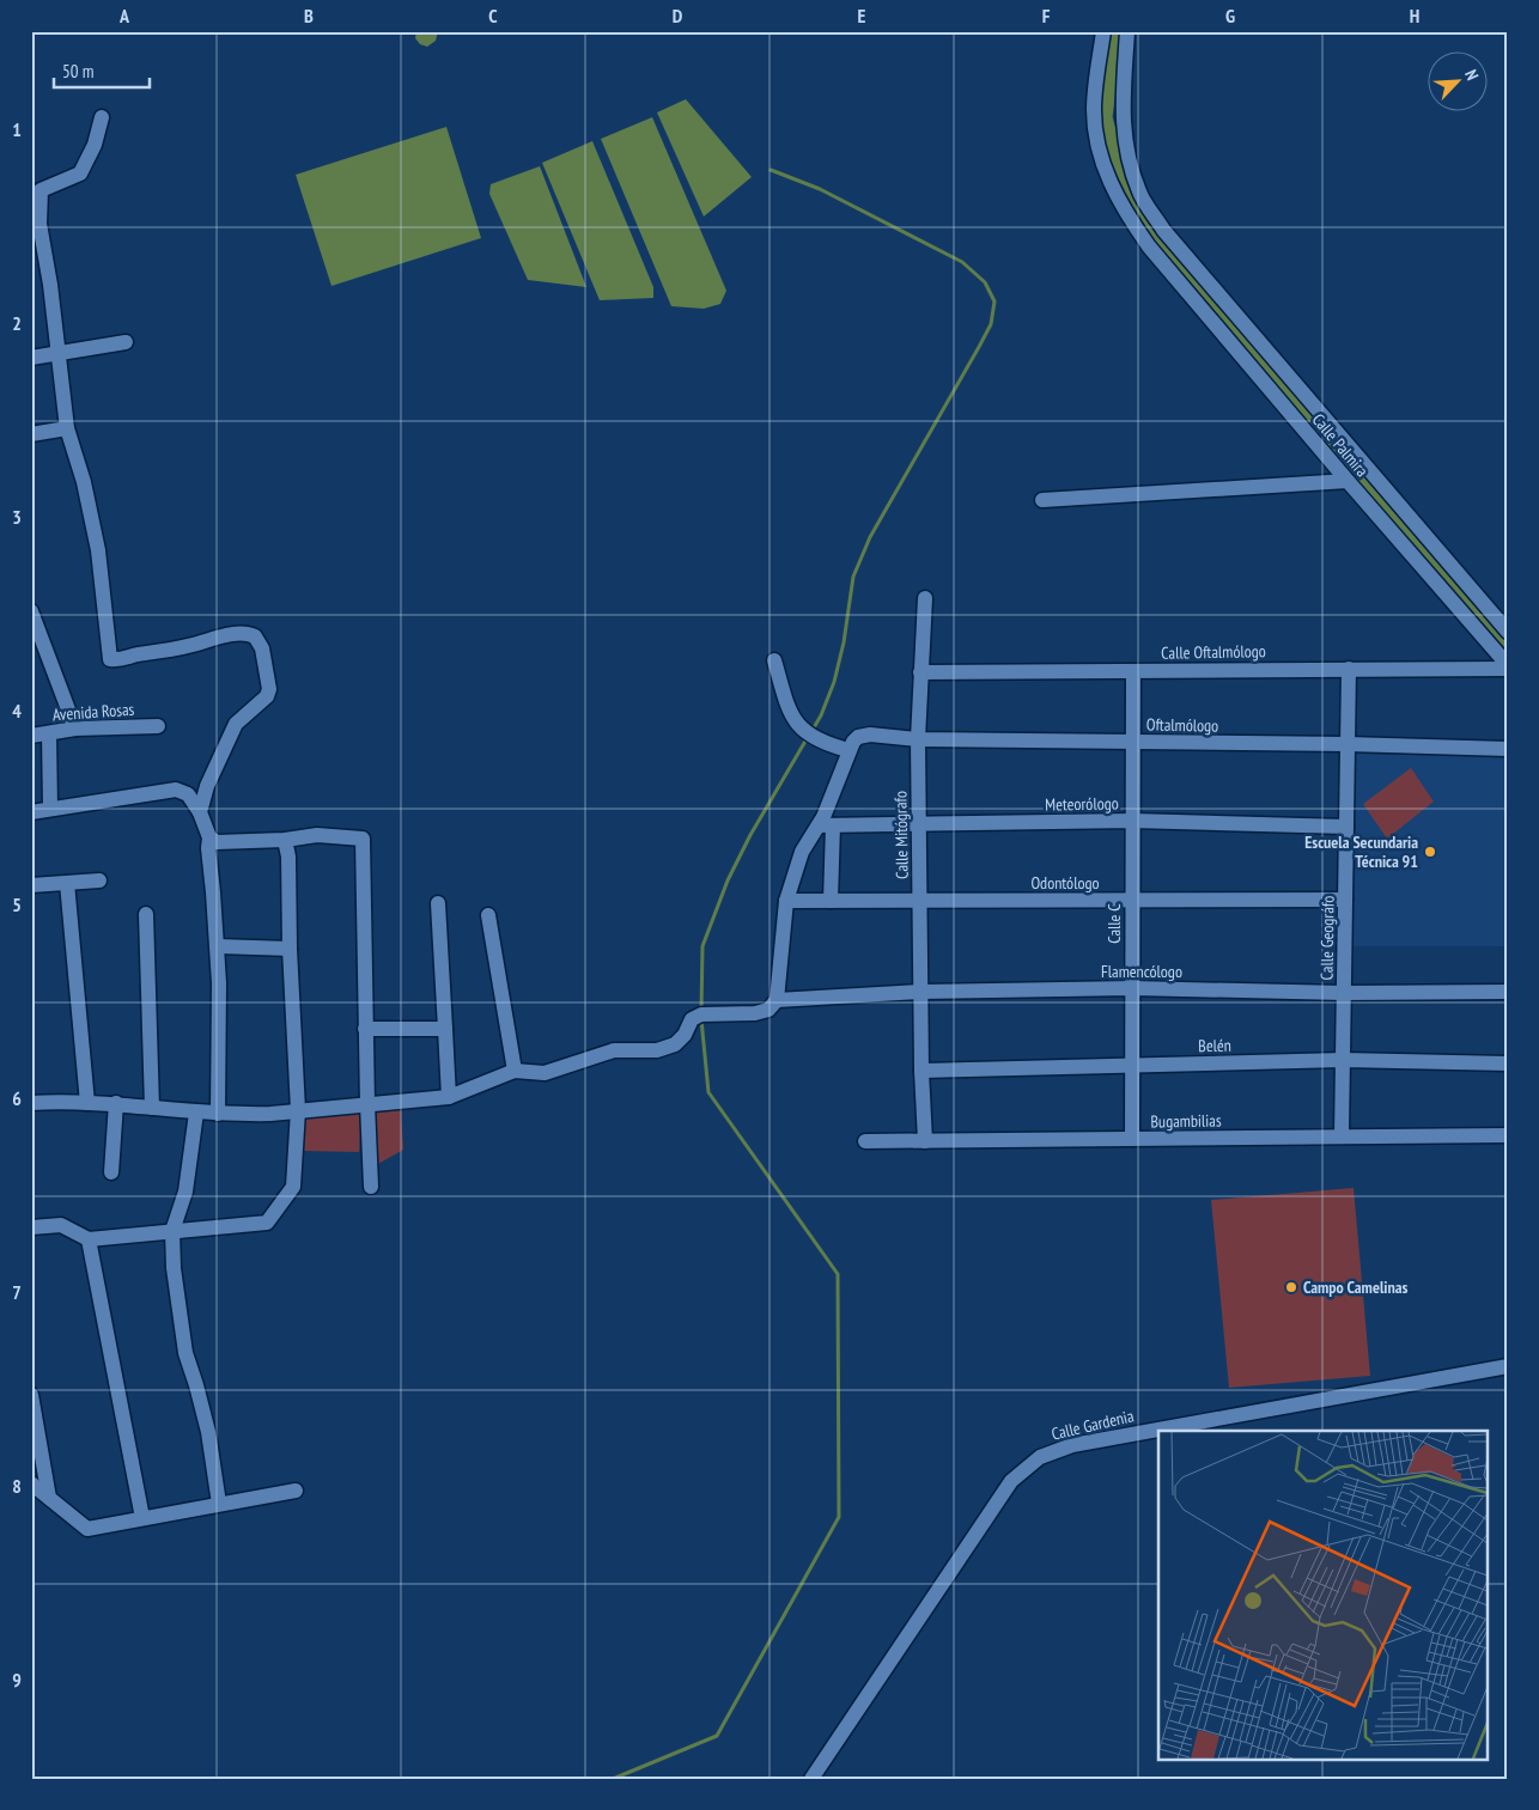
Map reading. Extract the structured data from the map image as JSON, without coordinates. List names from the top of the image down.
{
  "streets": {
    "street": [
      "Calle Palmira",
      "Calle Oftalmólogo",
      "Avenida Rosas",
      "Oftalmólogo",
      "Meteorólogo",
      "Calle Mitógrafo",
      "Odontólogo",
      "Calle C",
      "Calle Geográfo",
      "Flamencólogo",
      "Belén",
      "Bugambilias",
      "Calle Gardenia"
    ]
  },
  "crossings": [
    ["Calle Palmira", "Calle Oftalmólogo"],
    ["Calle Oftalmólogo", "Calle Mitógrafo"],
    ["Calle Oftalmólogo", "Calle C"],
    ["Calle Oftalmólogo", "Calle Geográfo"],
    ["Oftalmólogo", "Calle Mitógrafo"],
    ["Oftalmólogo", "Calle C"],
    ["Oftalmólogo", "Calle Geográfo"],
    ["Meteorólogo", "Calle Mitógrafo"],
    ["Meteorólogo", "Calle C"],
    ["Meteorólogo", "Calle Geográfo"],
    ["Calle Mitógrafo", "Odontólogo"],
    ["Calle Mitógrafo", "Flamencólogo"],
    ["Calle Mitógrafo", "Belén"],
    ["Calle Mitógrafo", "Bugambilias"],
    ["Odontólogo", "Calle C"],
    ["Odontólogo", "Calle Geográfo"],
    ["Calle C", "Flamencólogo"],
    ["Calle C", "Belén"],
    ["Calle C", "Bugambilias"],
    ["Calle Geográfo", "Flamencólogo"],
    ["Calle Geográfo", "Belén"],
    ["Calle Geográfo", "Bugambilias"]
  ],
  "places": ["Escuela Secundaria Técnica 91", "Campo Camelinas"],
  "scale_bar": "50 m",
  "north": "top right",
  "grid": {
    "columns": [
      "A",
      "B",
      "C",
      "D",
      "E",
      "F",
      "G",
      "H"
    ],
    "rows": [
      "1",
      "2",
      "3",
      "4",
      "5",
      "6",
      "7",
      "8",
      "9"
    ]
  }
}
